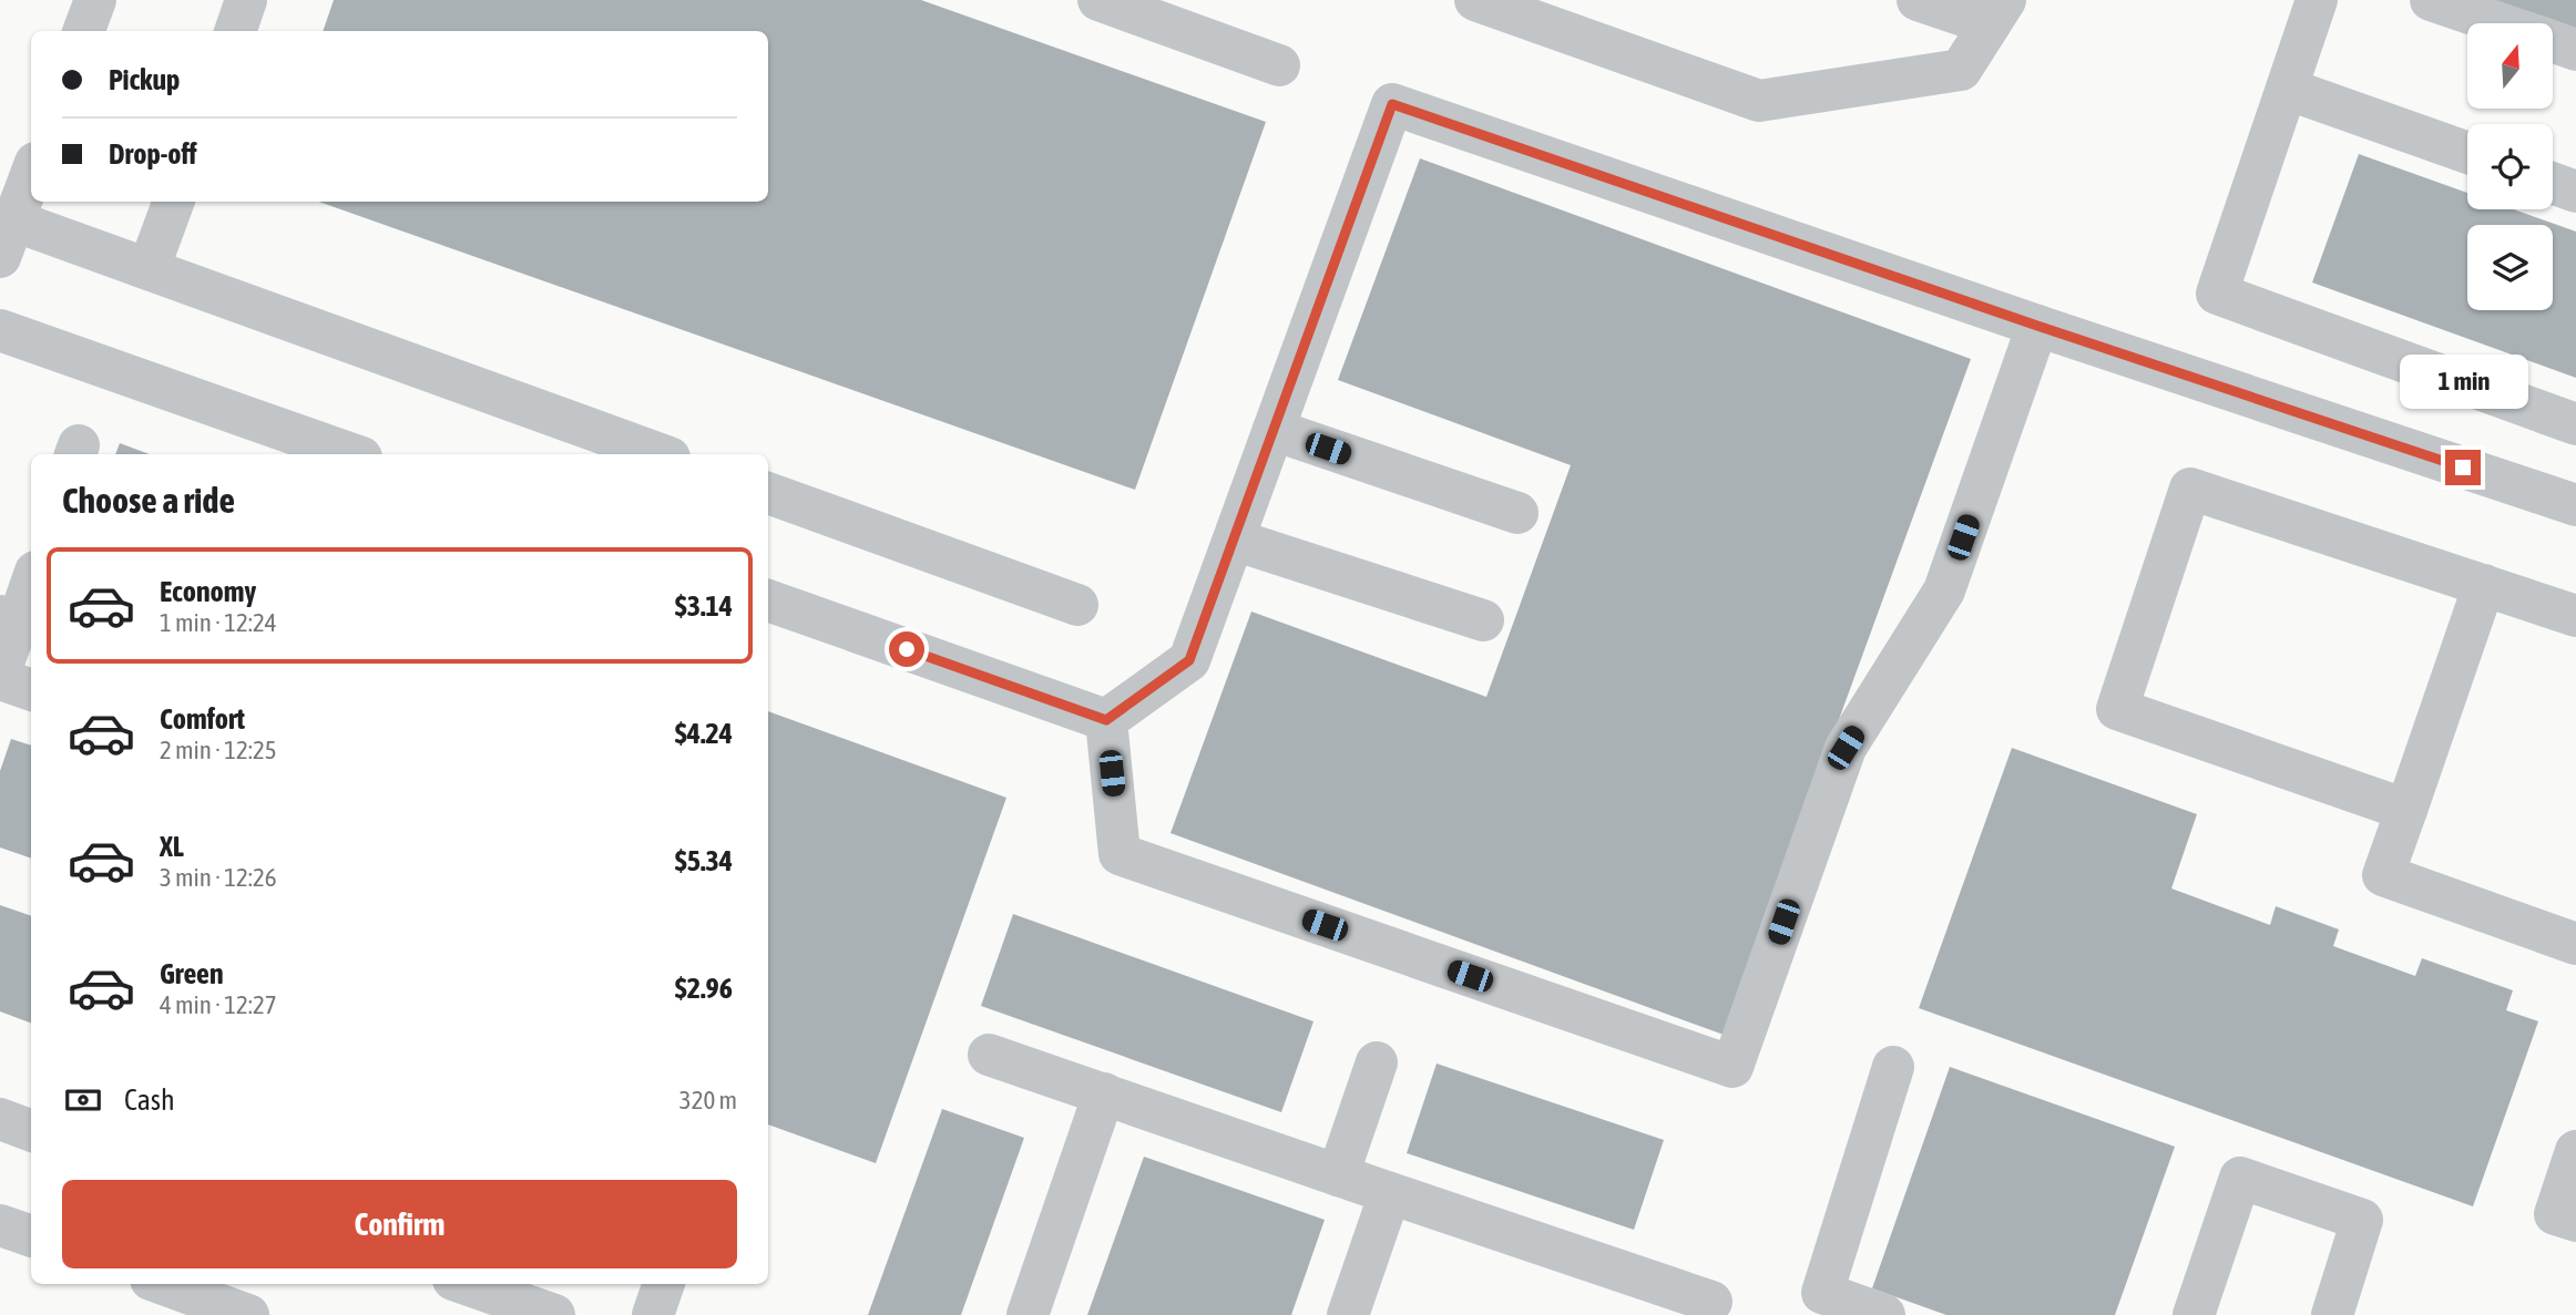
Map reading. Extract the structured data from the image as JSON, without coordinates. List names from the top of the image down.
{
  "north": "top",
  "page": {
    "banner": ["Pickup", "Drop-off"],
    "bubble": "1 min",
    "heading": "Choose a ride",
    "list": [
      {
        "name": "Economy",
        "note": "1 min · 12:24",
        "value": "$3.14"
      },
      {
        "name": "Comfort",
        "note": "2 min · 12:25",
        "value": "$4.24"
      },
      {
        "name": "XL",
        "note": "3 min · 12:26",
        "value": "$5.34"
      },
      {
        "name": "Green",
        "note": "4 min · 12:27",
        "value": "$2.96"
      }
    ],
    "pay": ["Cash", "320 m"],
    "buttons": "Confirm"
  }
}
